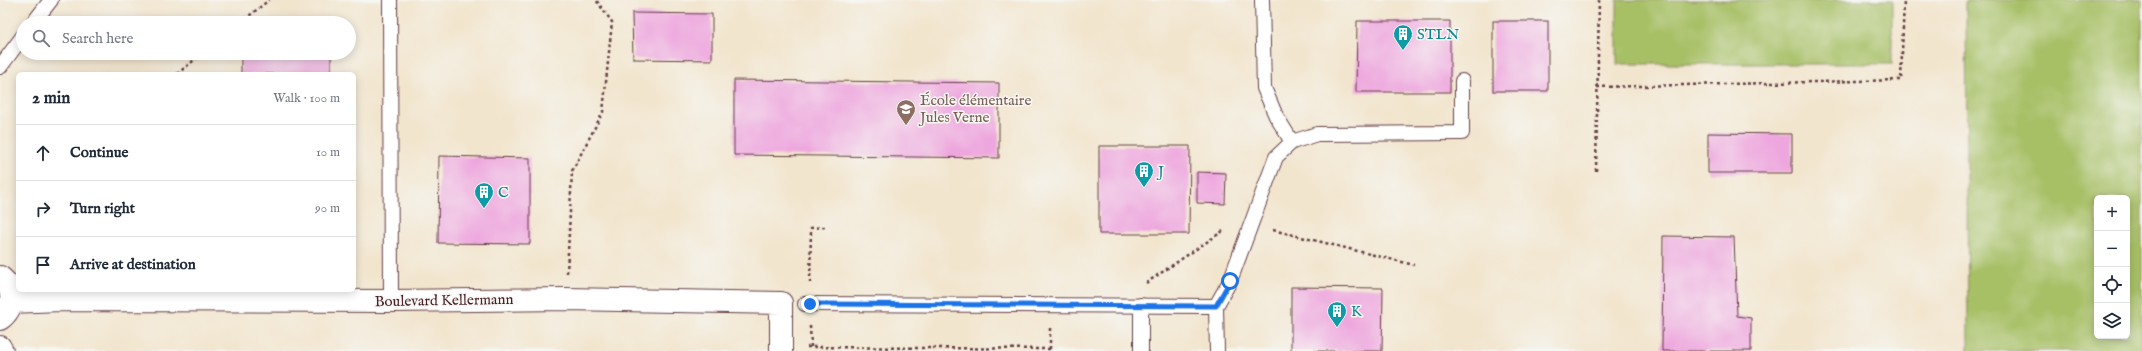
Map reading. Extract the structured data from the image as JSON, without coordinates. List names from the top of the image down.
{
  "streets": {
    "street": ["Boulevard Kellermann"]
  },
  "places": {
    "building": [
      "STLN",
      "J",
      "C",
      "K"
    ],
    "school or university": ["École élémentaire Jules Verne"]
  },
  "page": {
    "search": "Search here",
    "heading": ["2 min", "Walk · 100 m"],
    "list": [
      ["Continue", "10 m"],
      ["Turn right", "90 m"],
      "Arrive at destination"
    ],
    "map_buttons": ["+", "−"]
  }
}
